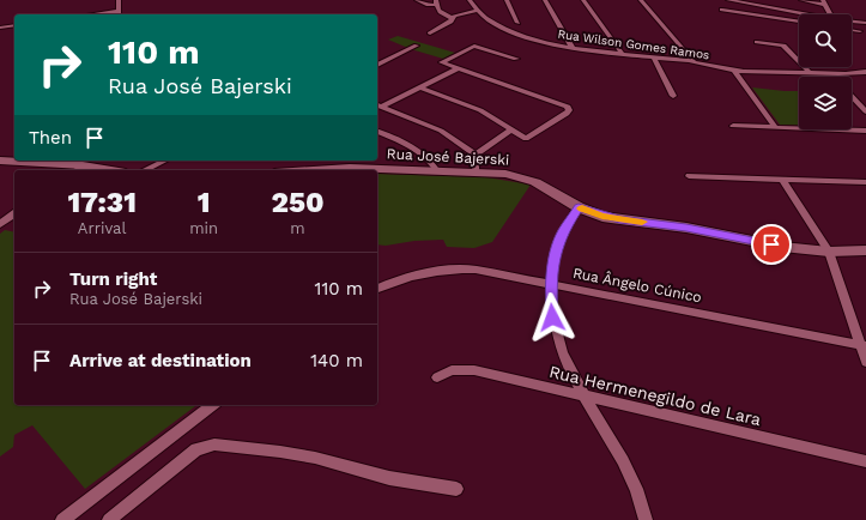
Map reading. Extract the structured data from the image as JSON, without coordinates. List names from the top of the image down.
{
  "streets": {
    "main road": ["Rua José Bajerski"],
    "street": ["Rua Wilson Gomes Ramos", "Rua Ângelo Cúnico", "Rua Hermenegildo de Lara"]
  },
  "page": {
    "turn": ["110 m", "Rua José Bajerski"],
    "then": "Then",
    "eta": [
      "17:31",
      "Arrival",
      "1",
      "min",
      "250",
      "m"
    ],
    "list": [
      {
        "name": "Turn right",
        "note": "Rua José Bajerski",
        "value": "110 m"
      },
      {
        "name": "Arrive at destination",
        "value": "140 m"
      }
    ]
  }
}
